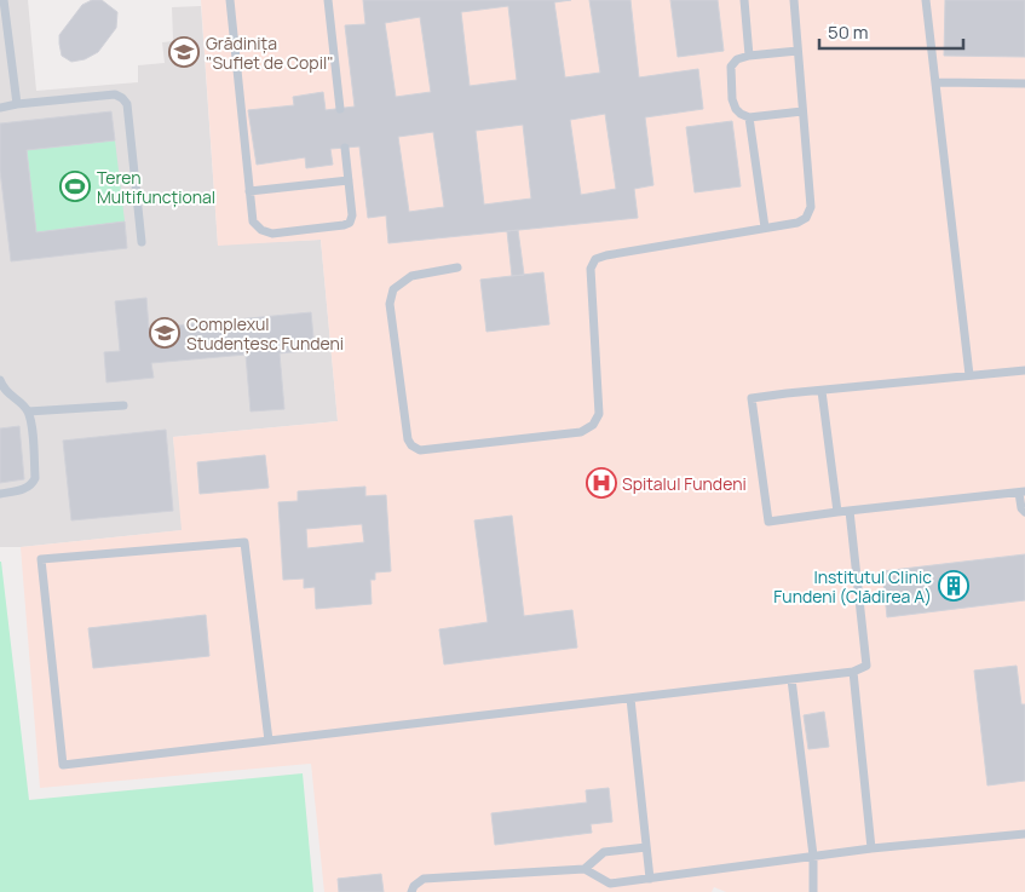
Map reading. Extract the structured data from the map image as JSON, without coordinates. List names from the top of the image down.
{
  "places": {
    "school or university": ["Grădinița \"Suflet de Copil\"", "Complexul Studențesc Fundeni"],
    "sports": ["Teren Multifuncțional"],
    "hospital": ["Spitalul Fundeni"],
    "building": ["Institutul Clinic Fundeni (Clădirea A)"]
  },
  "scale_bar": "50 m"
}
